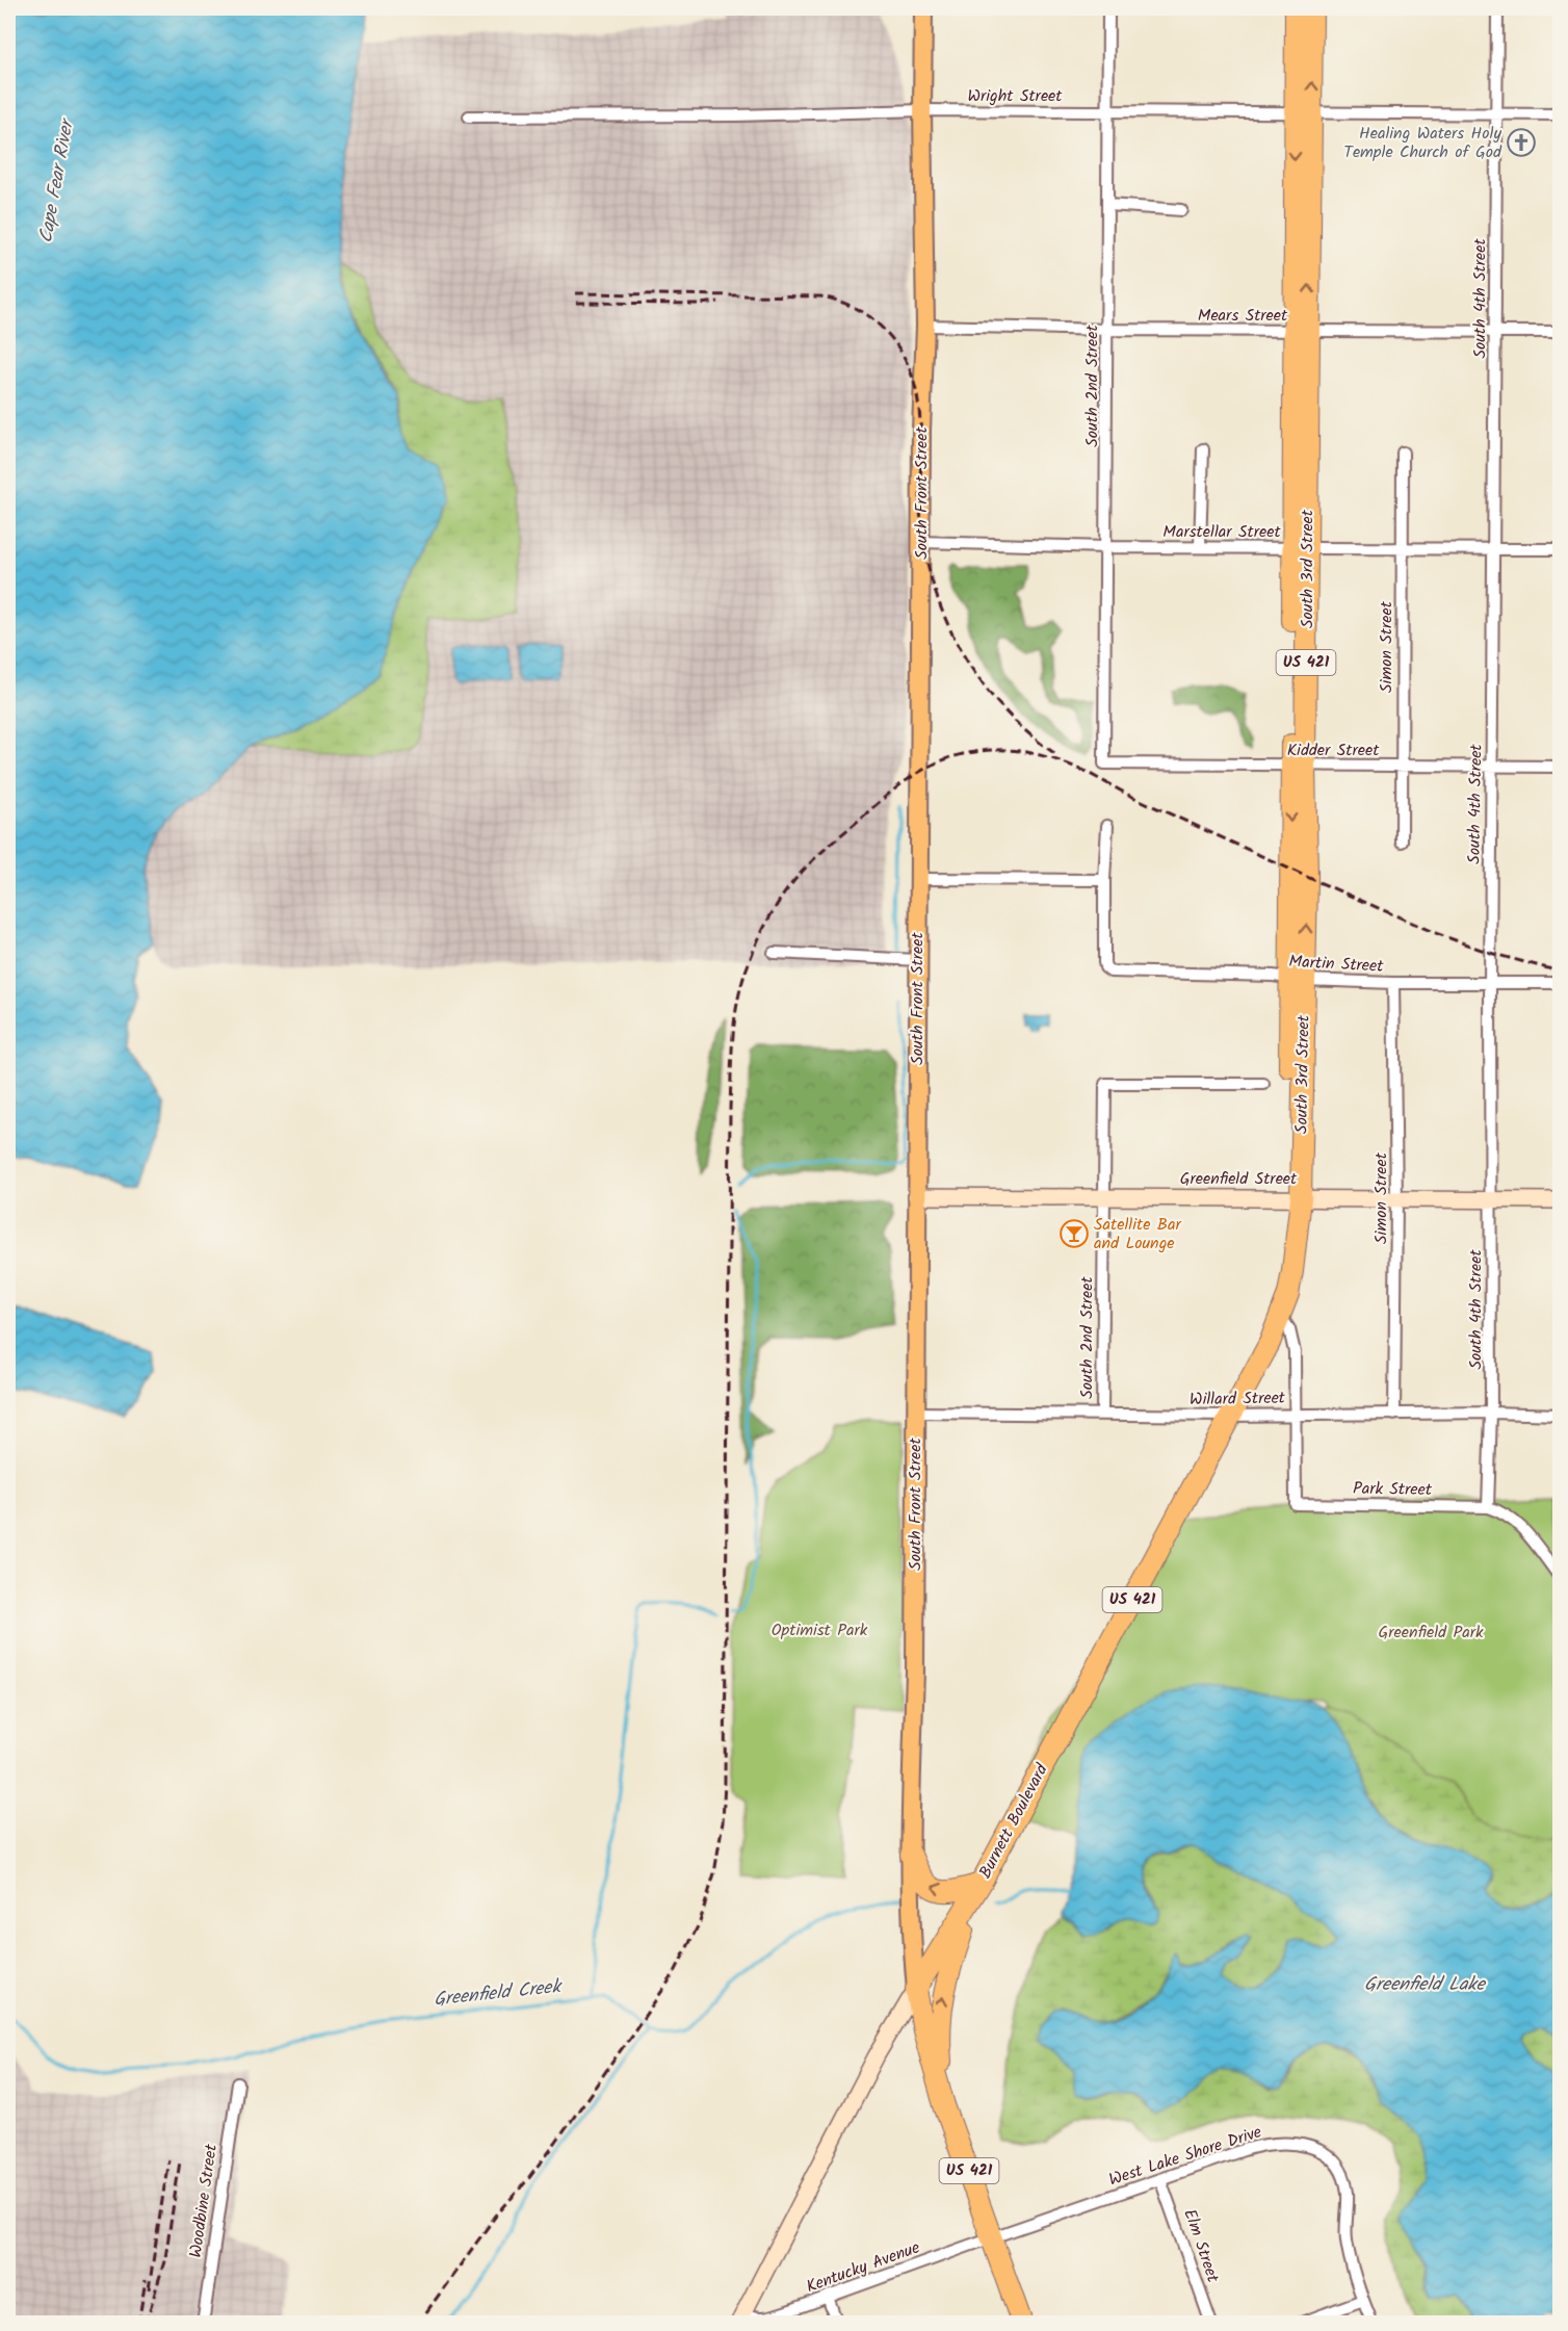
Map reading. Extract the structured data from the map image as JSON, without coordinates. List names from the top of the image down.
{
  "streets": {
    "highway": ["South 3rd Street", "US 421", "Burnett Boulevard"],
    "main road": ["South Front Street", "Greenfield Street"],
    "street": [
      "Wright Street",
      "South 4th Street",
      "Mears Street",
      "South 2nd Street",
      "Marstellar Street",
      "Simon Street",
      "Kidder Street",
      "Martin Street",
      "Willard Street",
      "Park Street",
      "West Lake Shore Drive",
      "Woodbine Street",
      "Elm Street",
      "Kentucky Avenue"
    ]
  },
  "crossings": [
    ["Wright Street", "South 4th Street"],
    ["Wright Street", "South 2nd Street"],
    ["Wright Street", "South Front Street"],
    ["Wright Street", "South 3rd Street"],
    ["South 4th Street", "Mears Street"],
    ["South 4th Street", "Marstellar Street"],
    ["South 4th Street", "Kidder Street"],
    ["South 4th Street", "Martin Street"],
    ["South 4th Street", "Greenfield Street"],
    ["South 4th Street", "Willard Street"],
    ["South 4th Street", "Park Street"],
    ["Mears Street", "South 2nd Street"],
    ["Mears Street", "South Front Street"],
    ["Mears Street", "South 3rd Street"],
    ["South 2nd Street", "Marstellar Street"],
    ["South 2nd Street", "Kidder Street"],
    ["South 2nd Street", "Greenfield Street"],
    ["South 2nd Street", "Willard Street"],
    ["South Front Street", "Marstellar Street"],
    ["South Front Street", "US 421"],
    ["South Front Street", "Greenfield Street"],
    ["South Front Street", "Willard Street"],
    ["South Front Street", "Burnett Boulevard"],
    ["Marstellar Street", "South 3rd Street"],
    ["Marstellar Street", "Simon Street"],
    ["South 3rd Street", "Kidder Street"],
    ["South 3rd Street", "Martin Street"],
    ["South 3rd Street", "Greenfield Street"],
    ["South 3rd Street", "Burnett Boulevard"],
    ["Simon Street", "Kidder Street"],
    ["Simon Street", "Martin Street"],
    ["Simon Street", "Greenfield Street"],
    ["Simon Street", "Willard Street"],
    ["US 421", "Burnett Boulevard"],
    ["US 421", "West Lake Shore Drive"],
    ["US 421", "Kentucky Avenue"],
    ["Willard Street", "Park Street"],
    ["Willard Street", "Burnett Boulevard"],
    ["Burnett Boulevard", "Kentucky Avenue"],
    ["West Lake Shore Drive", "Elm Street"],
    ["West Lake Shore Drive", "Kentucky Avenue"]
  ],
  "water": ["Cape Fear River", "Greenfield Lake", "Greenfield Creek"],
  "parks": ["Optimist Park", "Greenfield Park"],
  "places": {
    "church": ["Healing Waters Holy Temple Church of God"],
    "bar": ["Satellite Bar and Lounge"]
  }
}
